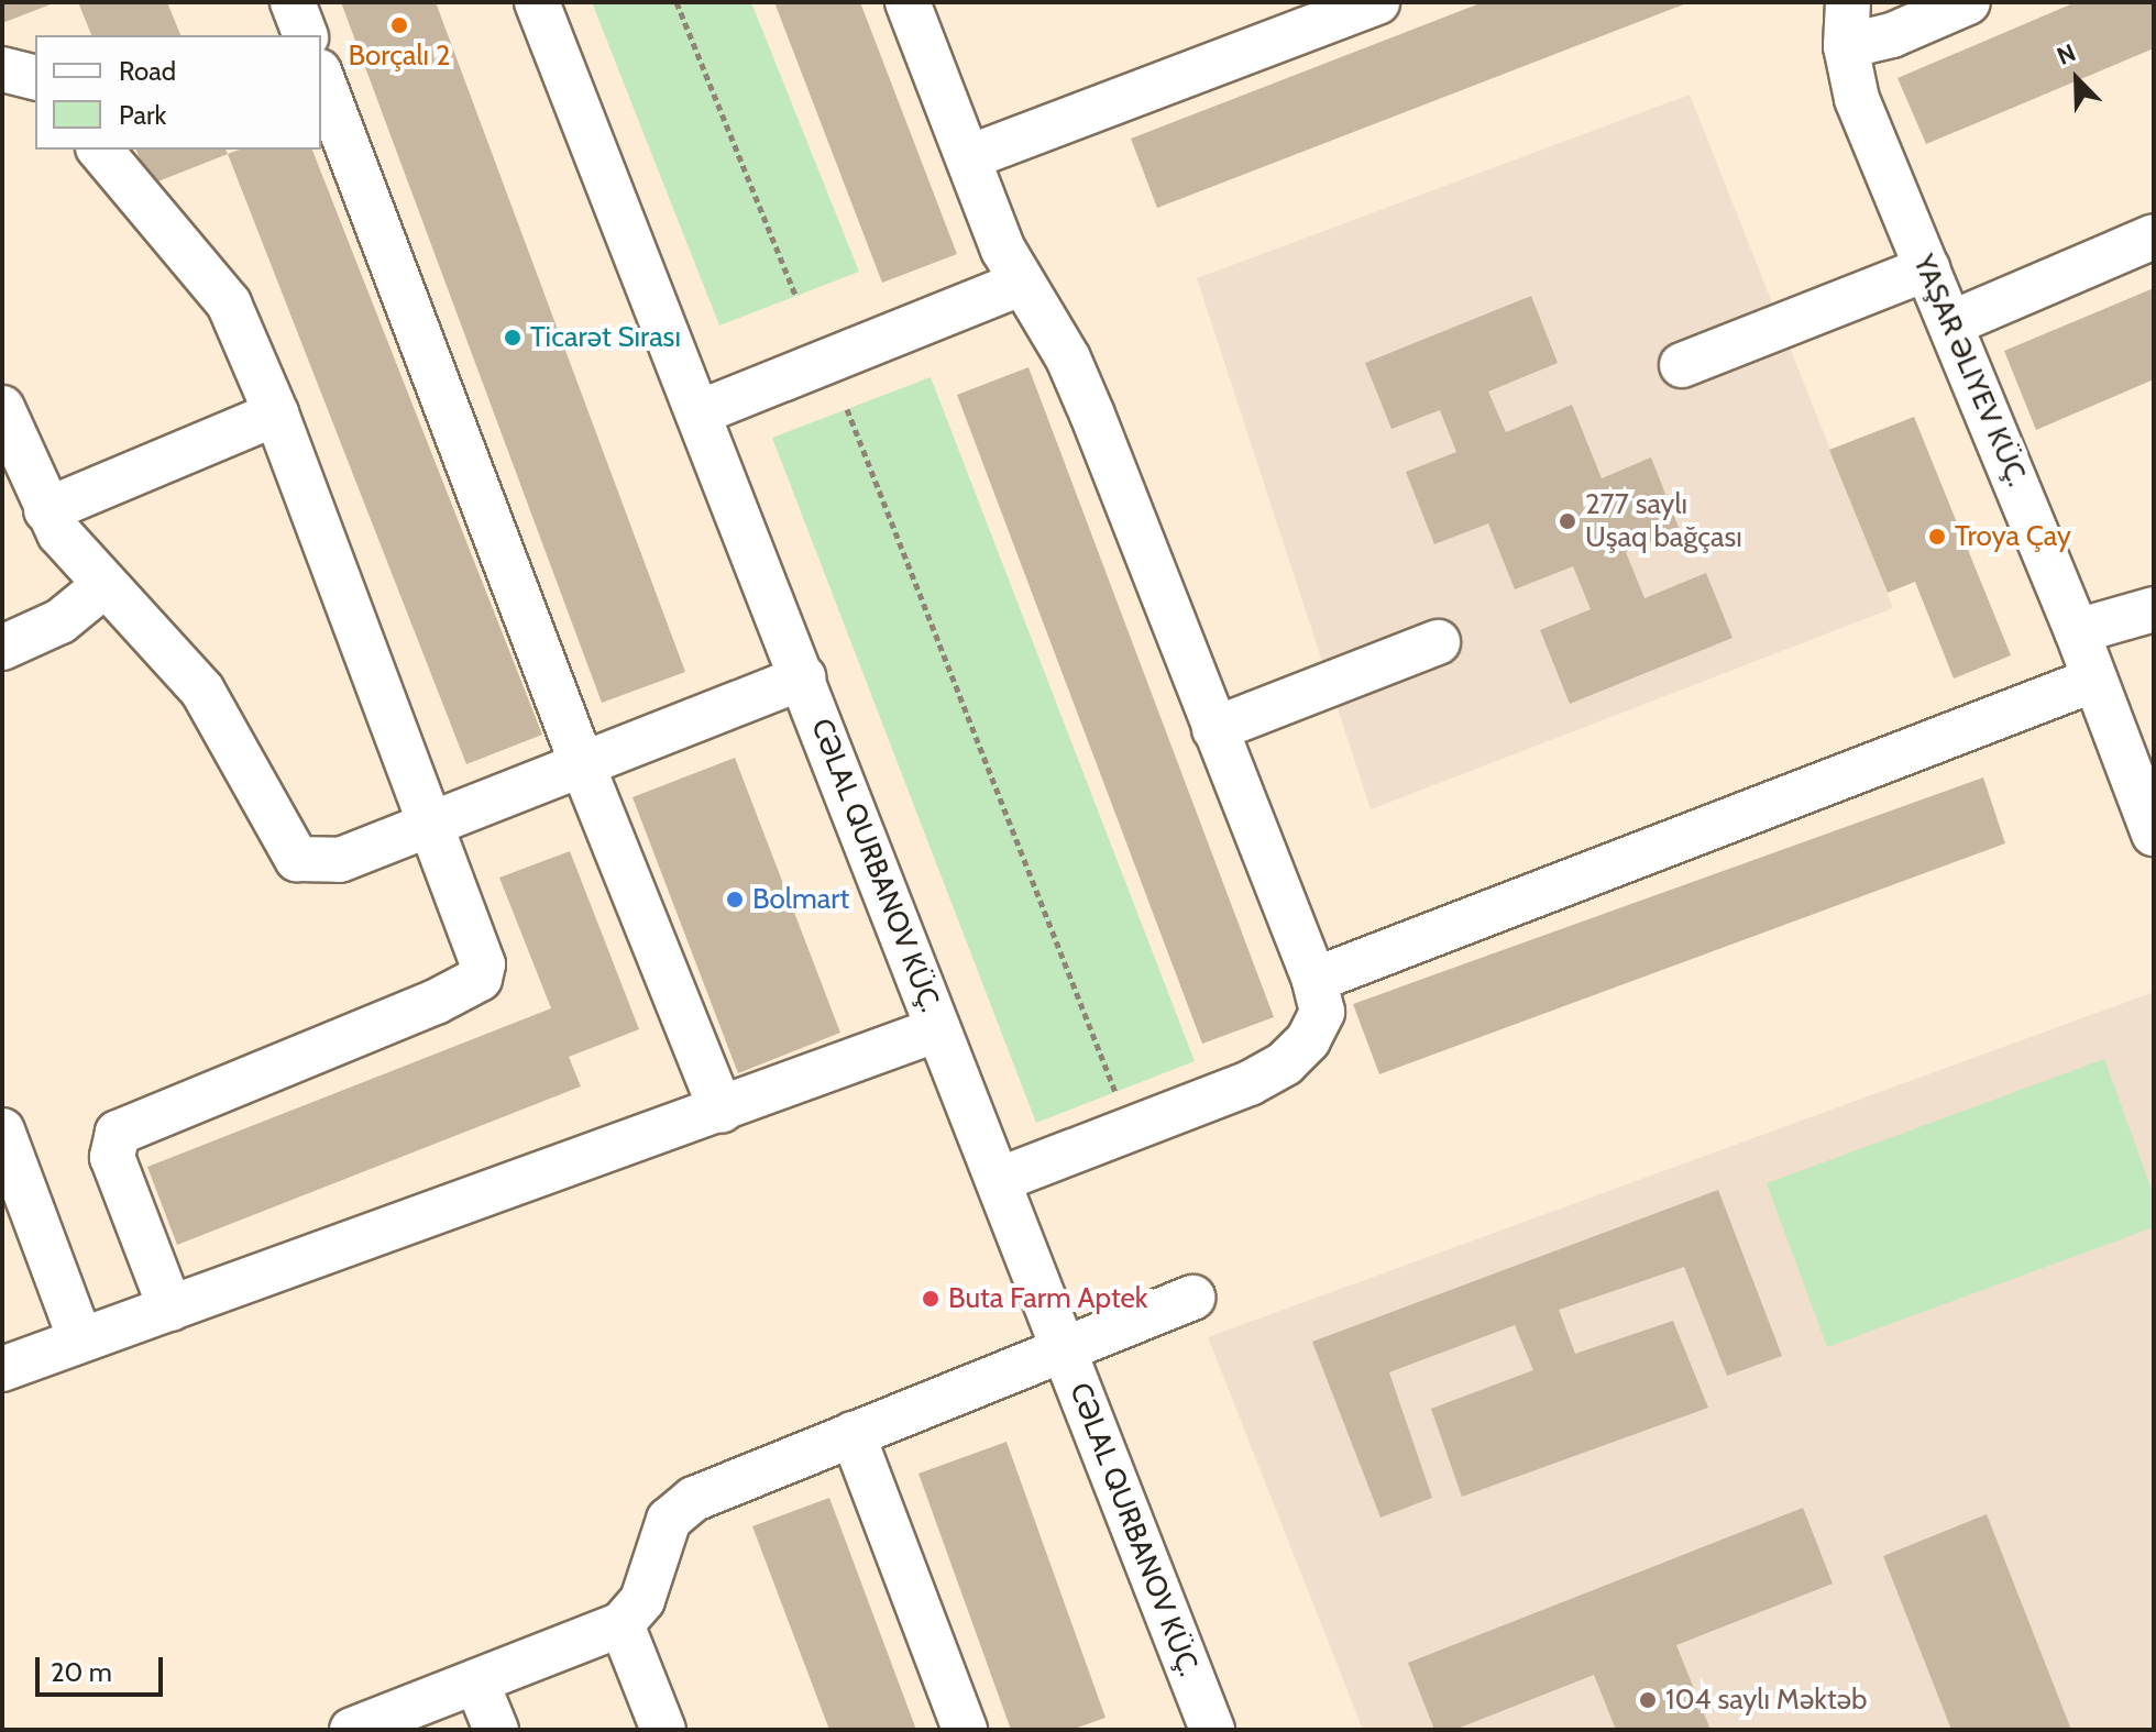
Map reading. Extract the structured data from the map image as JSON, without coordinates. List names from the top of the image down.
{
  "streets": {
    "street": ["YAŞAR ƏLIYEV KÜÇ.", "CƏLAL QURBANOV KÜÇ."]
  },
  "places": [
    "Borçalı 2",
    "Ticarət Sırası",
    "277 saylı Uşaq bağçası",
    "Troya Çay",
    "Bolmart",
    "Buta Farm Aptek",
    "104 saylı Məktəb"
  ],
  "legend": ["Road", "Park"],
  "scale_bar": "20 m",
  "north": "top left"
}
